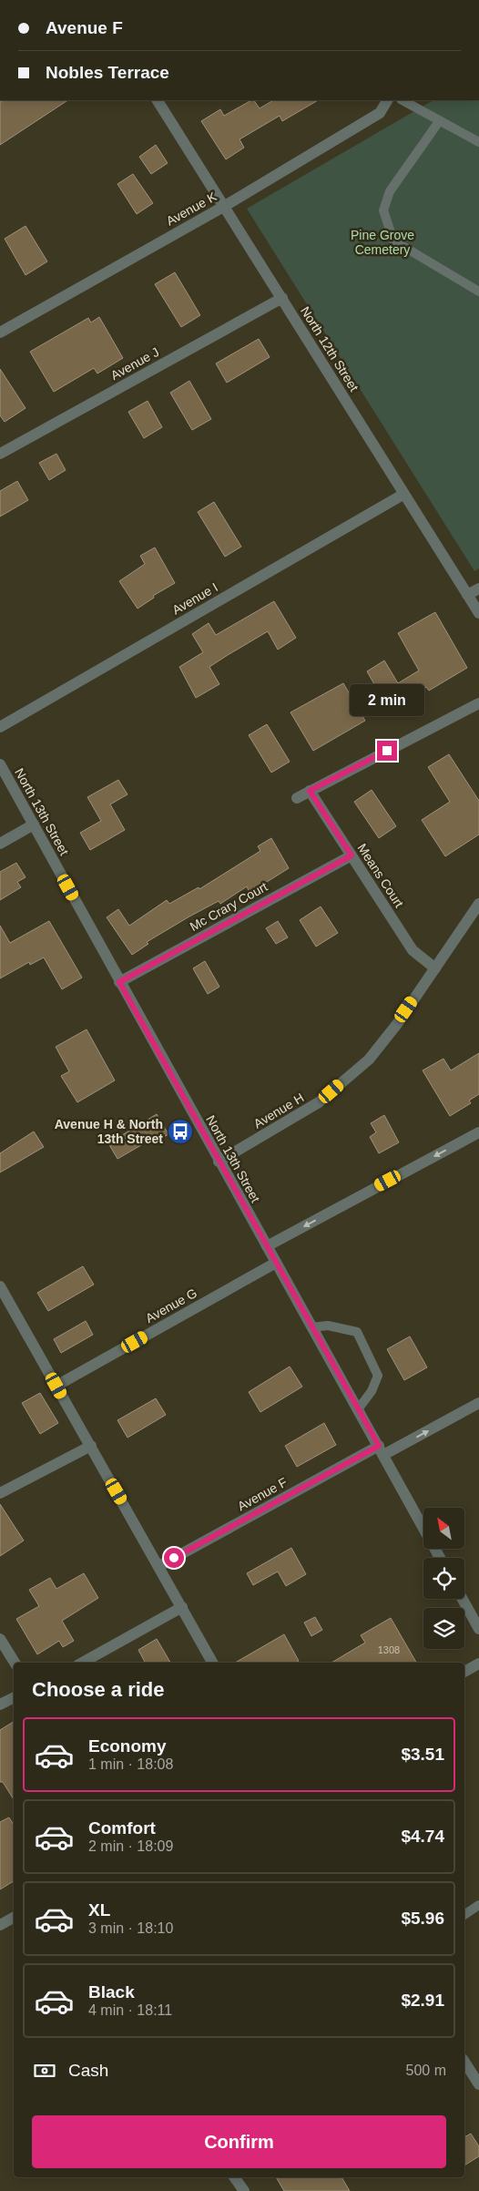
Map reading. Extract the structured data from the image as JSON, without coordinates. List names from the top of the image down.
{
  "streets": {
    "street": [
      "Avenue K",
      "North 12th Street",
      "Avenue J",
      "Avenue I",
      "North 13th Street",
      "Means Court",
      "Mc Crary Court",
      "Avenue H",
      "Avenue G",
      "Avenue F"
    ]
  },
  "crossings": [
    ["Avenue K", "North 12th Street"],
    ["North 12th Street", "Avenue J"],
    ["North 12th Street", "Avenue I"],
    ["North 13th Street", "Mc Crary Court"],
    ["North 13th Street", "Avenue H"],
    ["North 13th Street", "Avenue G"],
    ["North 13th Street", "Avenue F"],
    ["Means Court", "Mc Crary Court"],
    ["Means Court", "Avenue H"]
  ],
  "parks": ["Pine Grove Cemetery"],
  "places": {
    "bus stop": ["Avenue H & North 13th Street"]
  },
  "house_numbers": ["1308"],
  "north": "top left",
  "page": {
    "banner": ["Avenue F", "Nobles Terrace"],
    "bubble": "2 min",
    "heading": "Choose a ride",
    "list": [
      {
        "name": "Economy",
        "note": "1 min · 18:08",
        "value": "$3.51"
      },
      {
        "name": "Comfort",
        "note": "2 min · 18:09",
        "value": "$4.74"
      },
      {
        "name": "XL",
        "note": "3 min · 18:10",
        "value": "$5.96"
      },
      {
        "name": "Black",
        "note": "4 min · 18:11",
        "value": "$2.91"
      }
    ],
    "pay": ["Cash", "500 m"],
    "buttons": "Confirm"
  }
}
